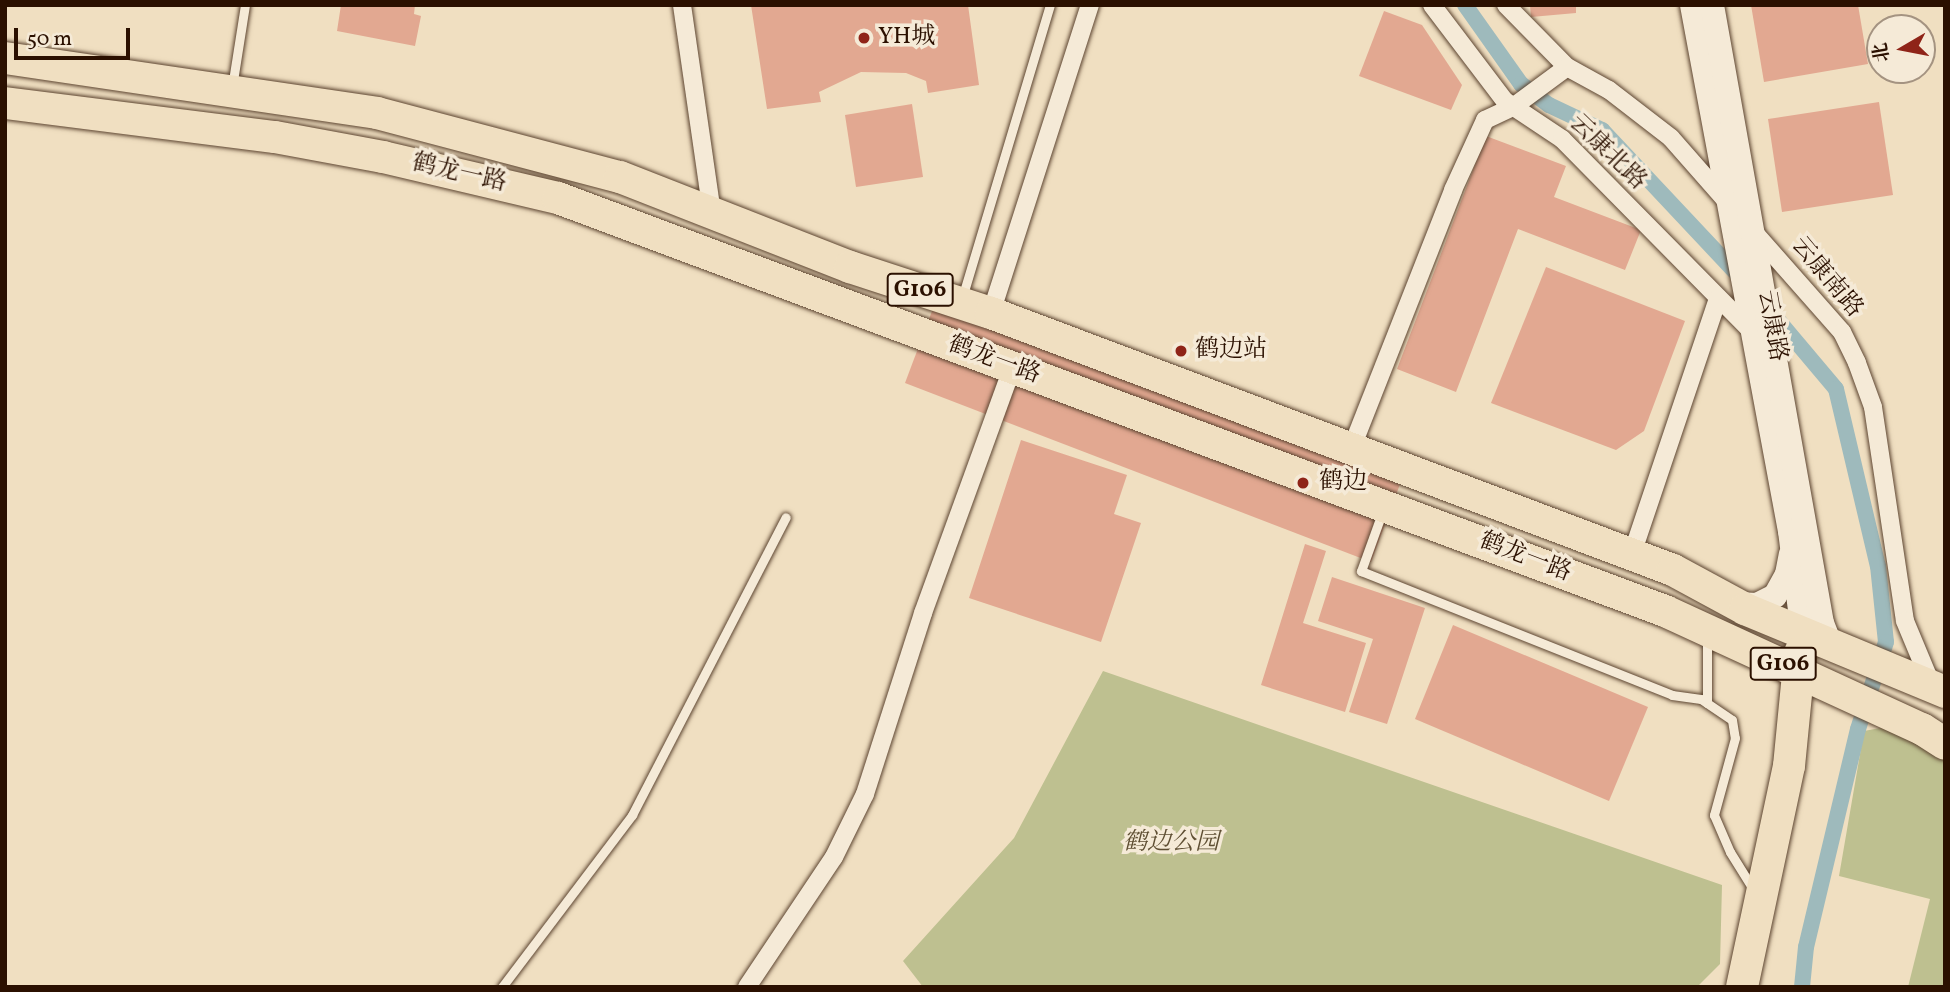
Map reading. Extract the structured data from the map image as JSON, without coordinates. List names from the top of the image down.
{
  "streets": {
    "highway": ["鹤龙一路", "G106"],
    "street": ["云康北路", "云康南路", "云康路"]
  },
  "crossings": [
    ["云康北路", "云康路"],
    ["鹤龙一路", "云康南路"],
    ["鹤龙一路", "G106"],
    ["鹤龙一路", "云康路"],
    ["云康南路", "云康路"]
  ],
  "parks": ["鹤边公园"],
  "places": ["YH城", "鹤边站", "鹤边"],
  "scale_bar": "50 m",
  "north": "left"
}
